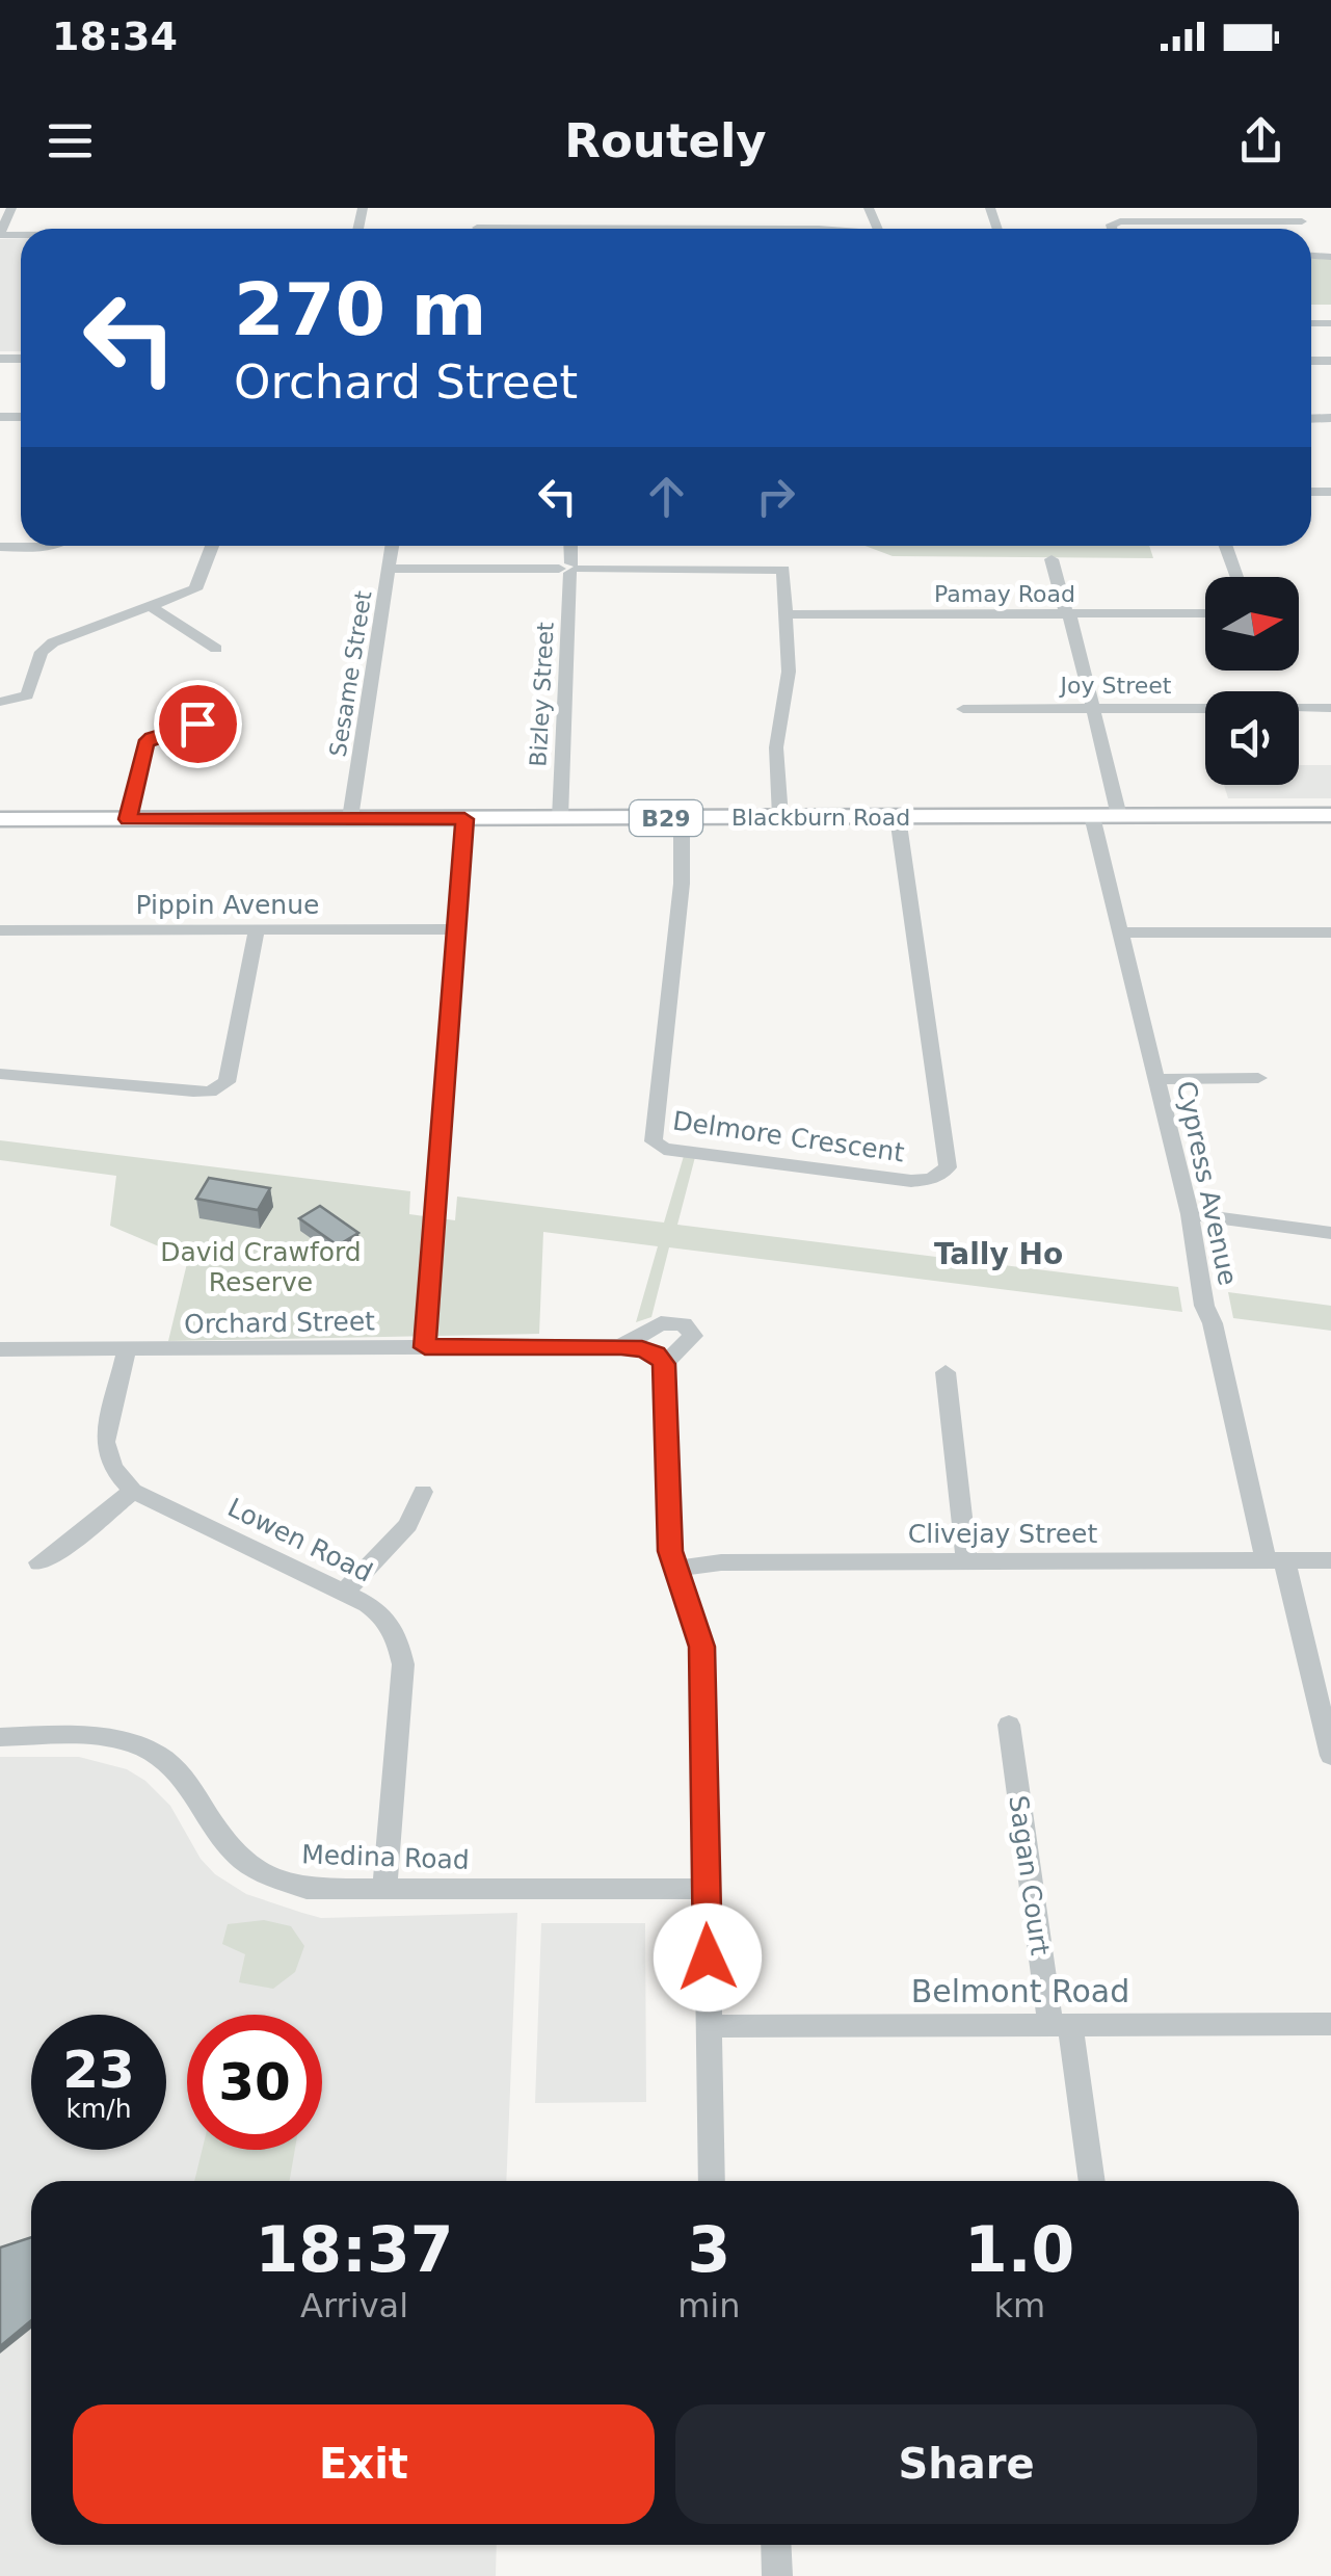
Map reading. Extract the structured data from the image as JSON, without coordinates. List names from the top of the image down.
{
  "streets": {
    "main road": ["Blackburn Road", "B29"],
    "street": [
      "Pamay Road",
      "Sesame Street",
      "Joy Street",
      "Bizley Street",
      "Pippin Avenue",
      "Delmore Crescent",
      "Cypress Avenue",
      "Orchard Street",
      "Clivejay Street",
      "Lowen Road",
      "Medina Road",
      "Sagan Court",
      "Belmont Road"
    ]
  },
  "crossings": [
    ["Sesame Street", "Blackburn Road"],
    ["Bizley Street", "Blackburn Road"],
    ["Blackburn Road", "Delmore Crescent"],
    ["Blackburn Road", "Cypress Avenue"],
    ["Cypress Avenue", "Clivejay Street"],
    ["Lowen Road", "Medina Road"],
    ["Sagan Court", "Belmont Road"]
  ],
  "districts": ["Tally Ho"],
  "parks": ["David Crawford Reserve"],
  "north": "right",
  "page": {
    "status": "18:34",
    "header": "Routely",
    "turn": ["270 m", "Orchard Street"],
    "speed": "23 km/h",
    "limit": "30",
    "eta": [
      "18:37",
      "Arrival",
      "3",
      "min",
      "1.0",
      "km"
    ],
    "buttons": ["Exit", "Share"]
  }
}
